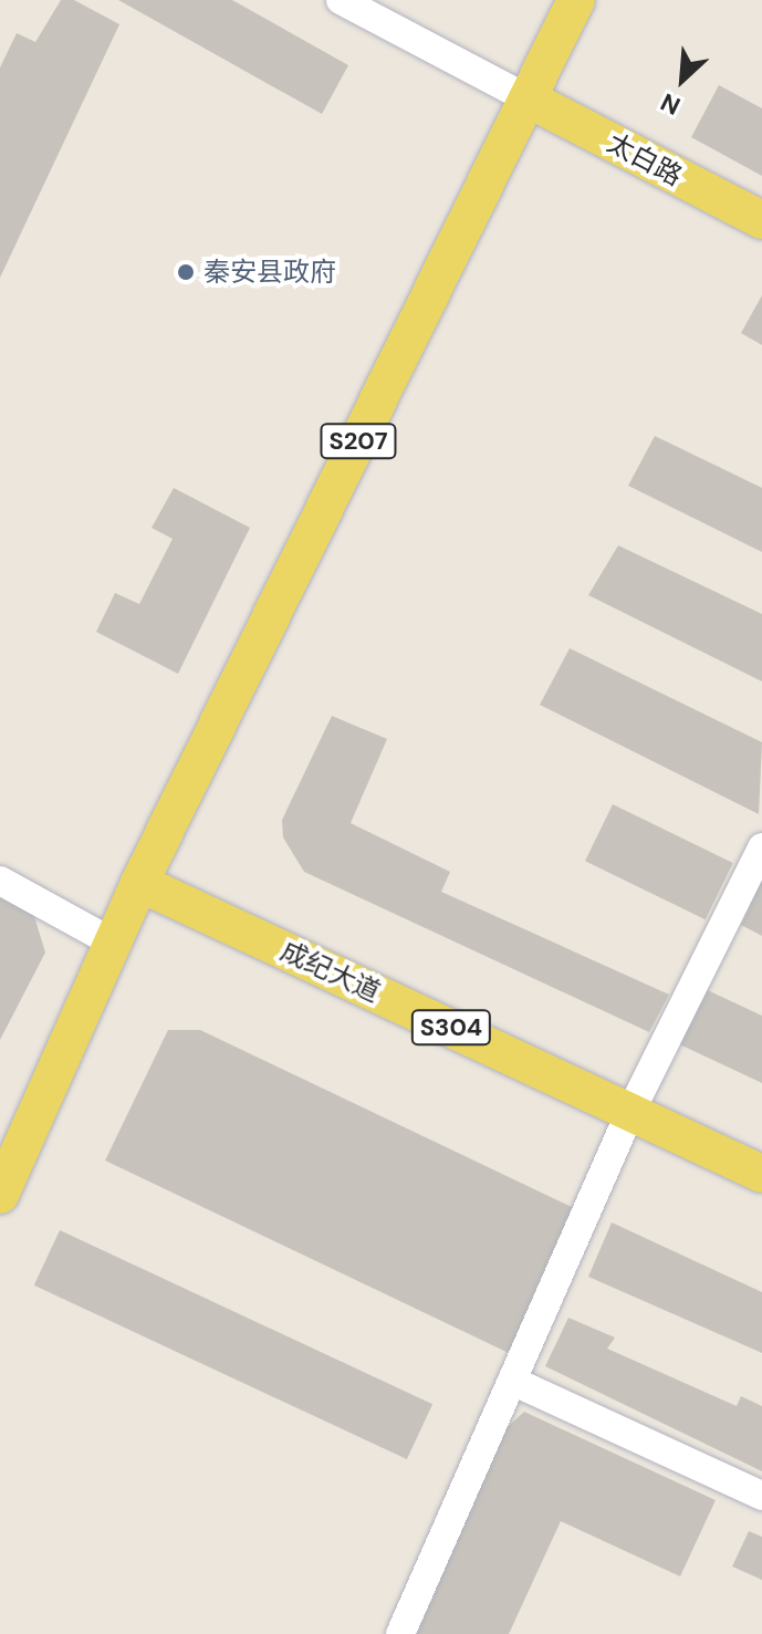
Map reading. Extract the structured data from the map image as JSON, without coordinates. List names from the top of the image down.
{
  "streets": {
    "main road": [
      "太白路",
      "S207",
      "成纪大道",
      "S304"
    ]
  },
  "crossings": [
    ["太白路", "S207"],
    ["S207", "成纪大道"]
  ],
  "places": ["秦安县政府"],
  "north": "bottom left"
}
